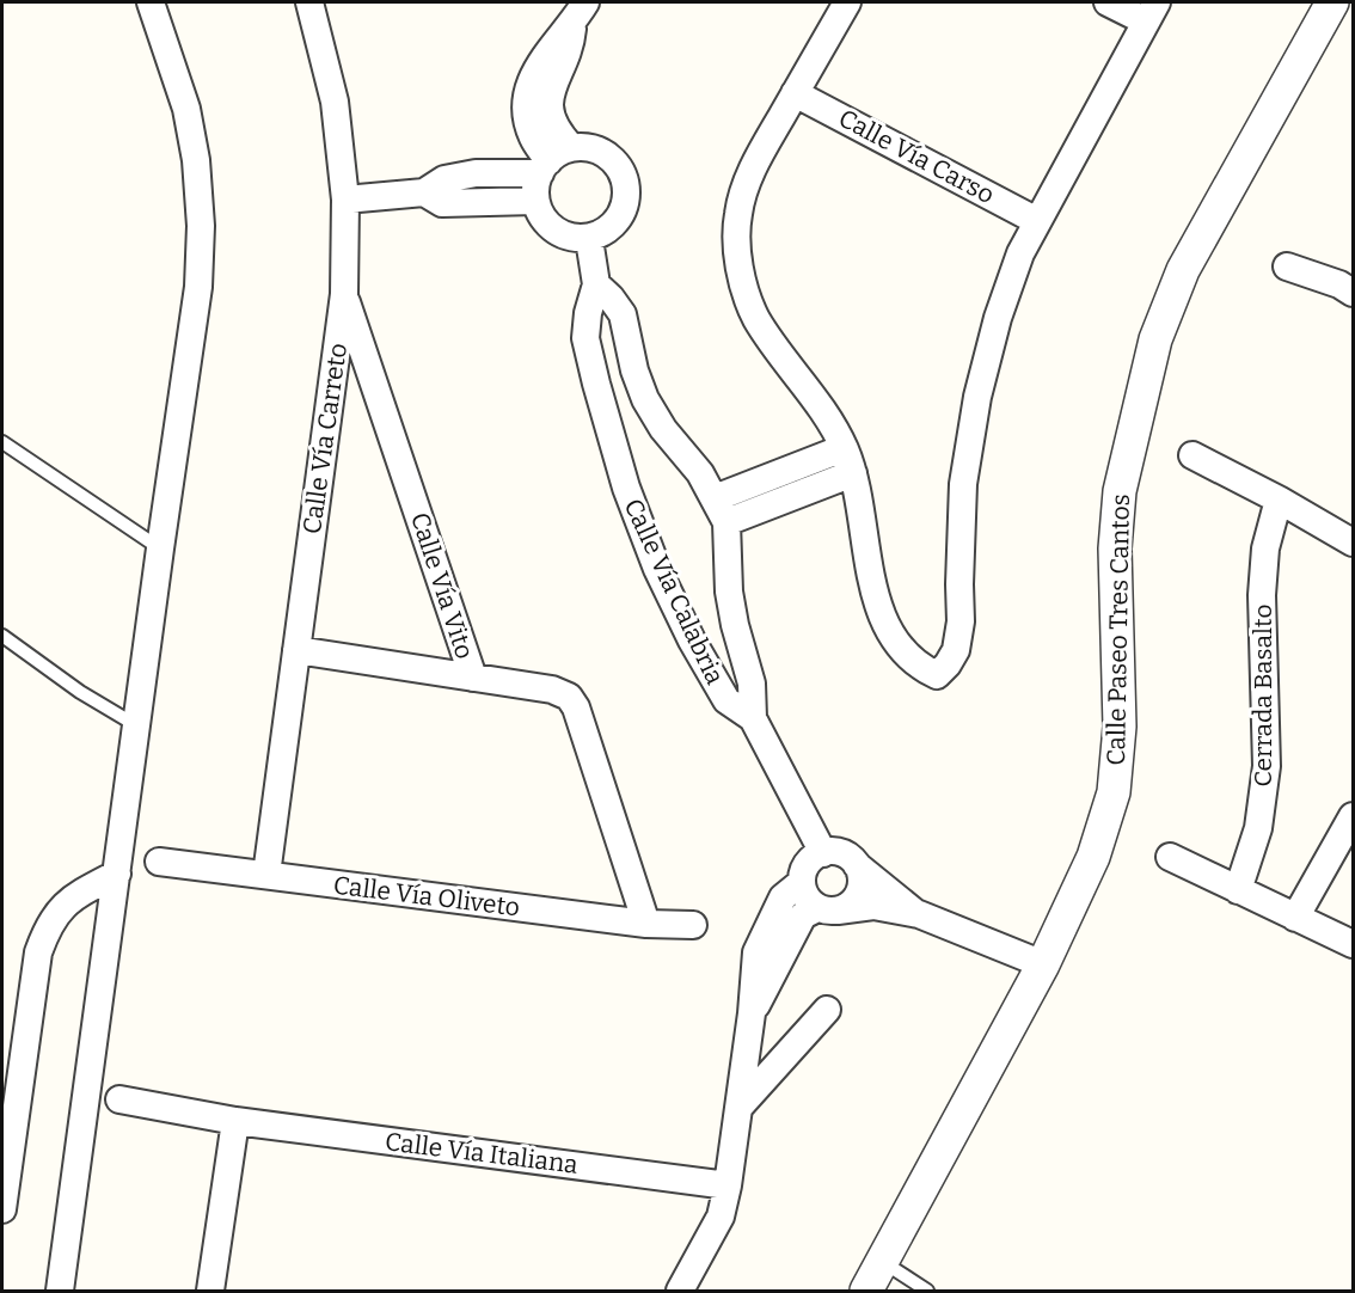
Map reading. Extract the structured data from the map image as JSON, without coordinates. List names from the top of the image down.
{
  "streets": {
    "street": [
      "Calle Vía Carso",
      "Calle Vía Carreto",
      "Calle Vía Vito",
      "Calle Vía Calabria",
      "Calle Paseo Tres Cantos",
      "Cerrada Basalto",
      "Calle Vía Oliveto",
      "Calle Vía Italiana"
    ]
  },
  "crossings": [
    ["Calle Vía Carreto", "Calle Vía Vito"],
    ["Calle Vía Carreto", "Calle Vía Oliveto"],
    ["Calle Vía Vito", "Calle Vía Oliveto"]
  ]
}
